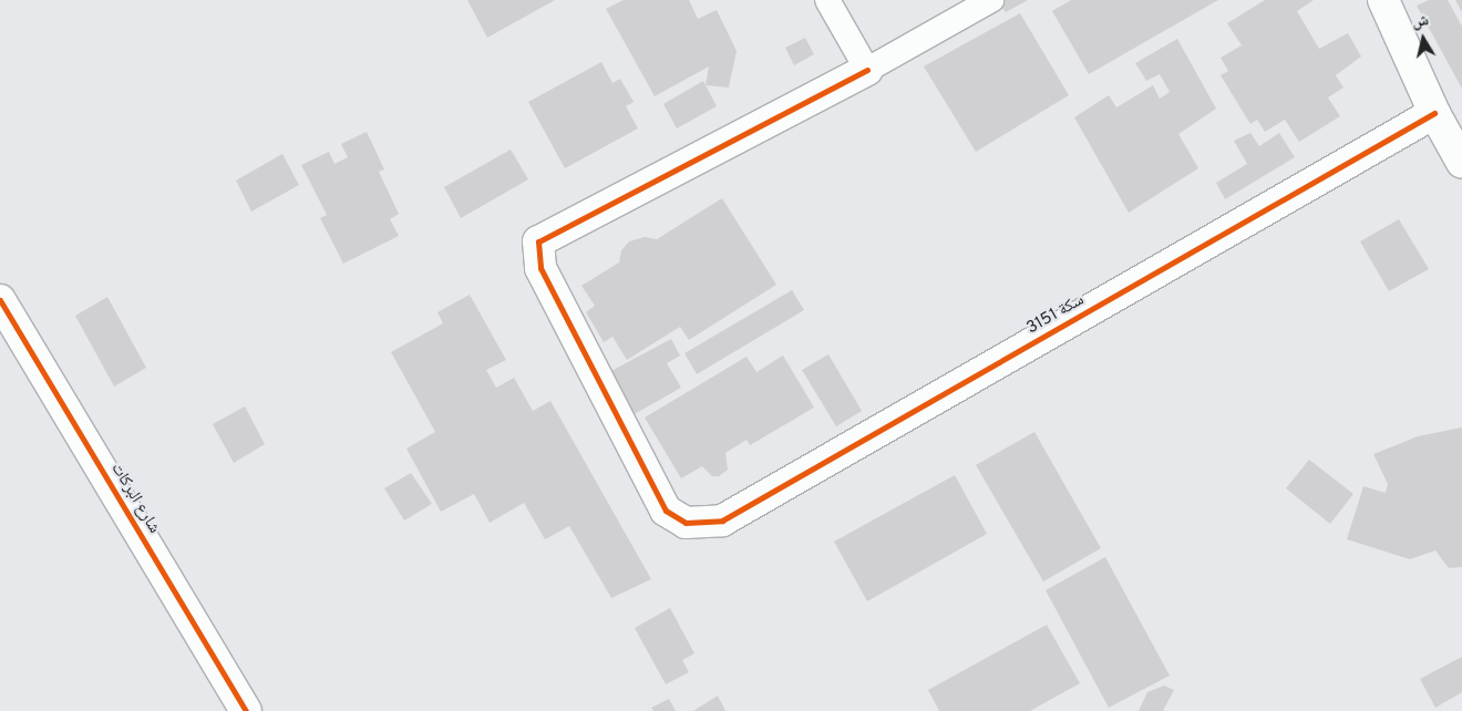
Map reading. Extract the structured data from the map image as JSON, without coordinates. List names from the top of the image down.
{
  "streets": {
    "street": ["سكة 3151", "شارع البركات"]
  },
  "north": "top"
}
